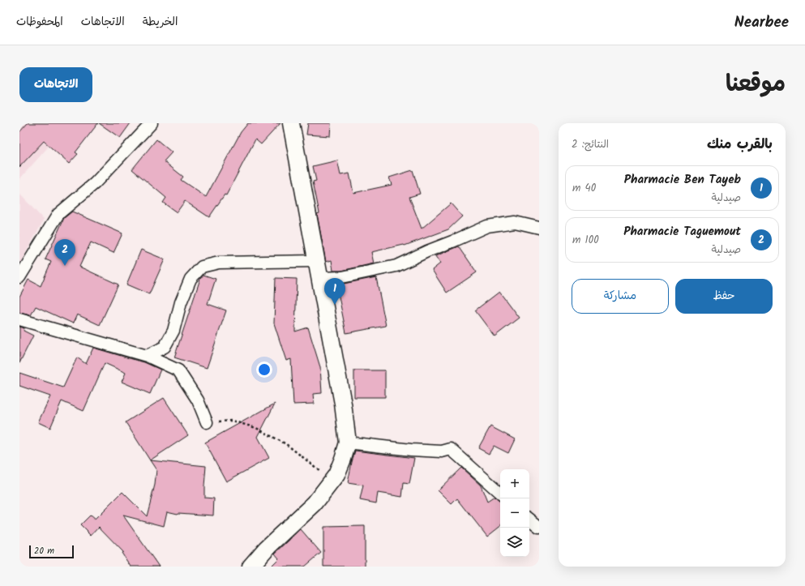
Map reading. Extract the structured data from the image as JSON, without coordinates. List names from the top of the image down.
{
  "scale_bar": "20 m",
  "page": {
    "header": "Nearbee",
    "nav": ["الخريطة", "الاتجاهات", "المحفوظات"],
    "title": "موقعنا",
    "buttons": [
      "الاتجاهات",
      ["حفظ", "مشاركة"]
    ],
    "heading": ["بالقرب منك", "النتائج: 2"],
    "list": [
      {
        "mark": "1",
        "name": "Pharmacie Ben Tayeb",
        "note": "صيدلية",
        "value": "40 m"
      },
      {
        "mark": "2",
        "name": "Pharmacie Taguemout",
        "note": "صيدلية",
        "value": "100 m"
      }
    ],
    "pins": ["2", "1"],
    "map_buttons": ["+", "−"],
    "scale": "20 m"
  }
}
